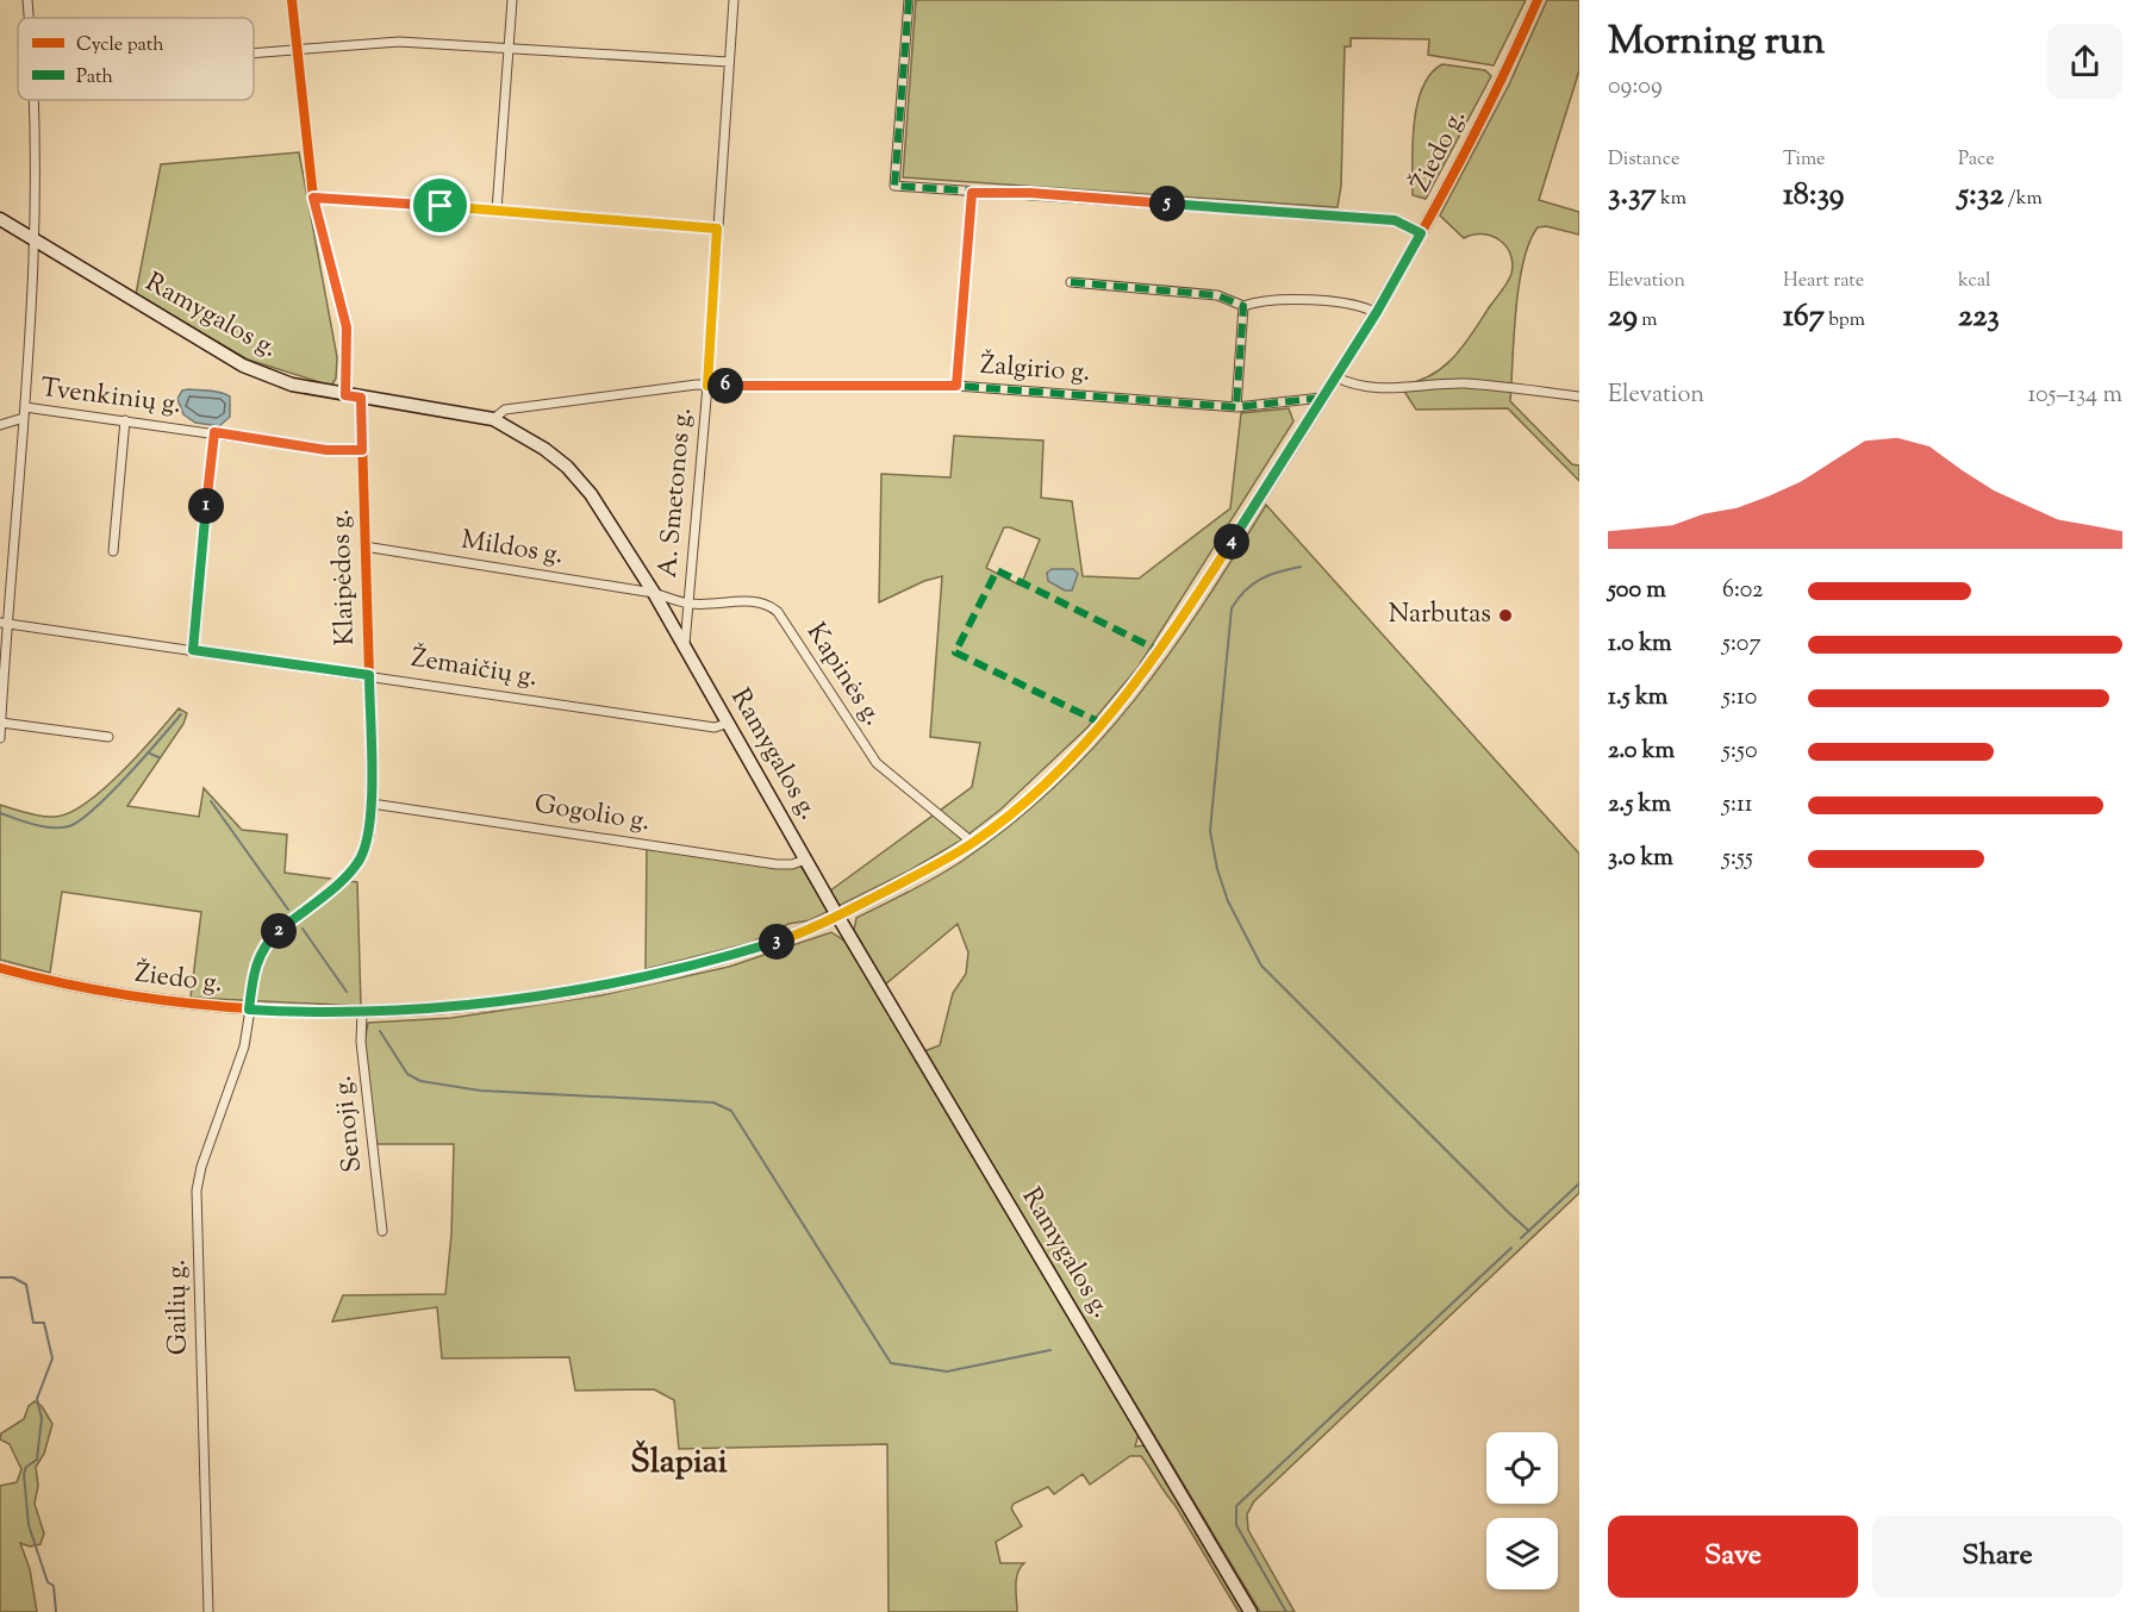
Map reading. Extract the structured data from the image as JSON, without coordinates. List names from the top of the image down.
{
  "streets": {
    "main road": ["Ramygalos g."],
    "street": [
      "Žiedo g.",
      "Žalgirio g.",
      "Tvenkinių g.",
      "A. Smetonos g.",
      "Mildos g.",
      "Klaipėdos g.",
      "Žemaičių g.",
      "Kapinės g.",
      "Gogolio g.",
      "Senoji g.",
      "Gailių g."
    ]
  },
  "crossings": [
    ["Žiedo g.", "Ramygalos g."],
    ["Žiedo g.", "Žalgirio g."],
    ["Žiedo g.", "Klaipėdos g."],
    ["Žiedo g.", "Kapinės g."],
    ["Žiedo g.", "Senoji g."],
    ["Žiedo g.", "Gailių g."],
    ["Ramygalos g.", "Žalgirio g."],
    ["Ramygalos g.", "A. Smetonos g."],
    ["Ramygalos g.", "Mildos g."],
    ["Ramygalos g.", "Klaipėdos g."],
    ["Ramygalos g.", "Žemaičių g."],
    ["Ramygalos g.", "Kapinės g."],
    ["Ramygalos g.", "Gogolio g."],
    ["Žalgirio g.", "A. Smetonos g."],
    ["Tvenkinių g.", "Klaipėdos g."],
    ["A. Smetonos g.", "Kapinės g."],
    ["Mildos g.", "Klaipėdos g."],
    ["Mildos g.", "Kapinės g."],
    ["Klaipėdos g.", "Žemaičių g."],
    ["Klaipėdos g.", "Gogolio g."],
    ["Klaipėdos g.", "Gailių g."]
  ],
  "districts": ["Šlapiai"],
  "places": ["Narbutas"],
  "legend": ["Cycle path", "Path"],
  "page": {
    "heading": ["Morning run", "09:09"],
    "stats": [
      ["Distance", "3.37 km"],
      ["Time", "18:39"],
      ["Pace", "5:32 /km"],
      ["Elevation", "29 m"],
      ["Heart rate", "167 bpm"],
      ["kcal", "223"]
    ],
    "pins": [
      "5",
      "6",
      "1",
      "4",
      "2",
      "3"
    ],
    "chart": ["Elevation", "105–134 m"],
    "list": [
      {
        "name": "500 m",
        "note": "6:02"
      },
      {
        "name": "1.0 km",
        "note": "5:07"
      },
      {
        "name": "1.5 km",
        "note": "5:10"
      },
      {
        "name": "2.0 km",
        "note": "5:50"
      },
      {
        "name": "2.5 km",
        "note": "5:11"
      },
      {
        "name": "3.0 km",
        "note": "5:55"
      }
    ],
    "buttons": ["Save", "Share"]
  }
}
